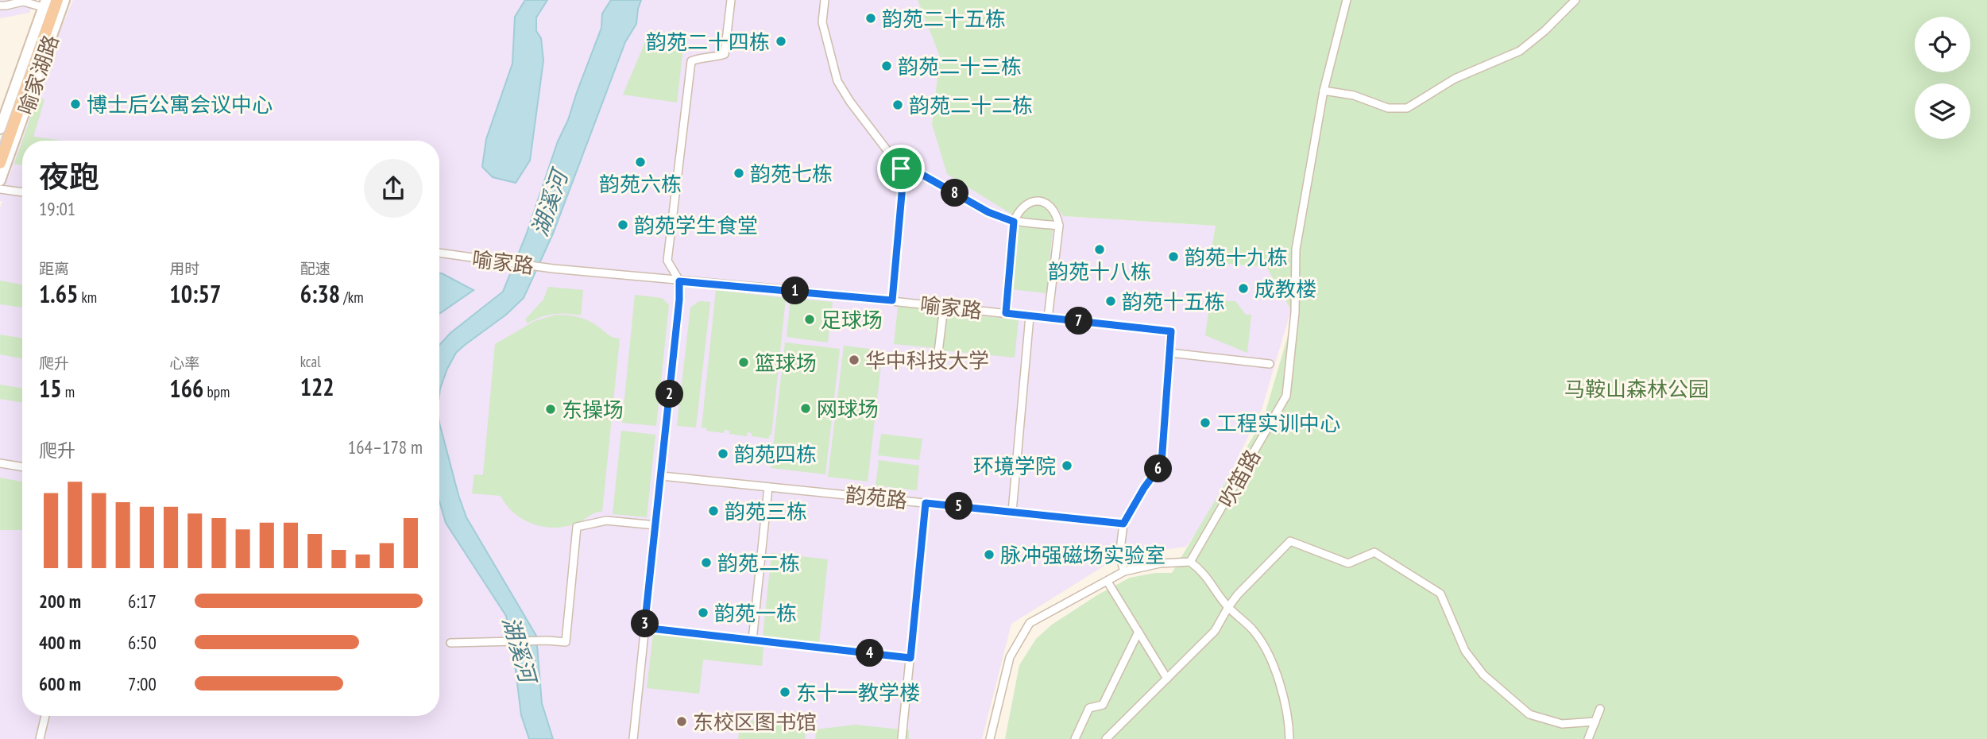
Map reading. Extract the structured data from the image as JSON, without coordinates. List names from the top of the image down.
{
  "streets": {
    "main road": ["喻家湖路"],
    "street": ["喻家路", "吹笛路", "韵苑路"]
  },
  "water": ["湖溪河"],
  "parks": ["马鞍山森林公园"],
  "places": [
    "韵苑二十五栋",
    "韵苑二十四栋",
    "韵苑二十三栋",
    "博士后公寓会议中心",
    "韵苑二十二栋",
    "韵苑六栋",
    "韵苑七栋",
    "韵苑学生食堂",
    "韵苑十八栋",
    "韵苑十九栋",
    "成教楼",
    "韵苑十五栋",
    "足球场",
    "华中科技大学",
    "篮球场",
    "网球场",
    "东操场",
    "工程实训中心",
    "韵苑四栋",
    "环境学院",
    "韵苑三栋",
    "脉冲强磁场实验室",
    "韵苑二栋",
    "韵苑一栋",
    "东十一教学楼",
    "东校区图书馆"
  ],
  "page": {
    "heading": ["夜跑", "19:01"],
    "pins": [
      "8",
      "1",
      "7",
      "2",
      "6",
      "5",
      "3",
      "4"
    ],
    "stats": [
      ["距离", "1.65 km"],
      ["用时", "10:57"],
      ["配速", "6:38 /km"],
      ["爬升", "15 m"],
      ["心率", "166 bpm"],
      ["kcal", "122"]
    ],
    "chart": ["爬升", "164–178 m"],
    "list": [
      {
        "name": "200 m",
        "note": "6:17"
      },
      {
        "name": "400 m",
        "note": "6:50"
      },
      {
        "name": "600 m",
        "note": "7:00"
      }
    ]
  }
}
